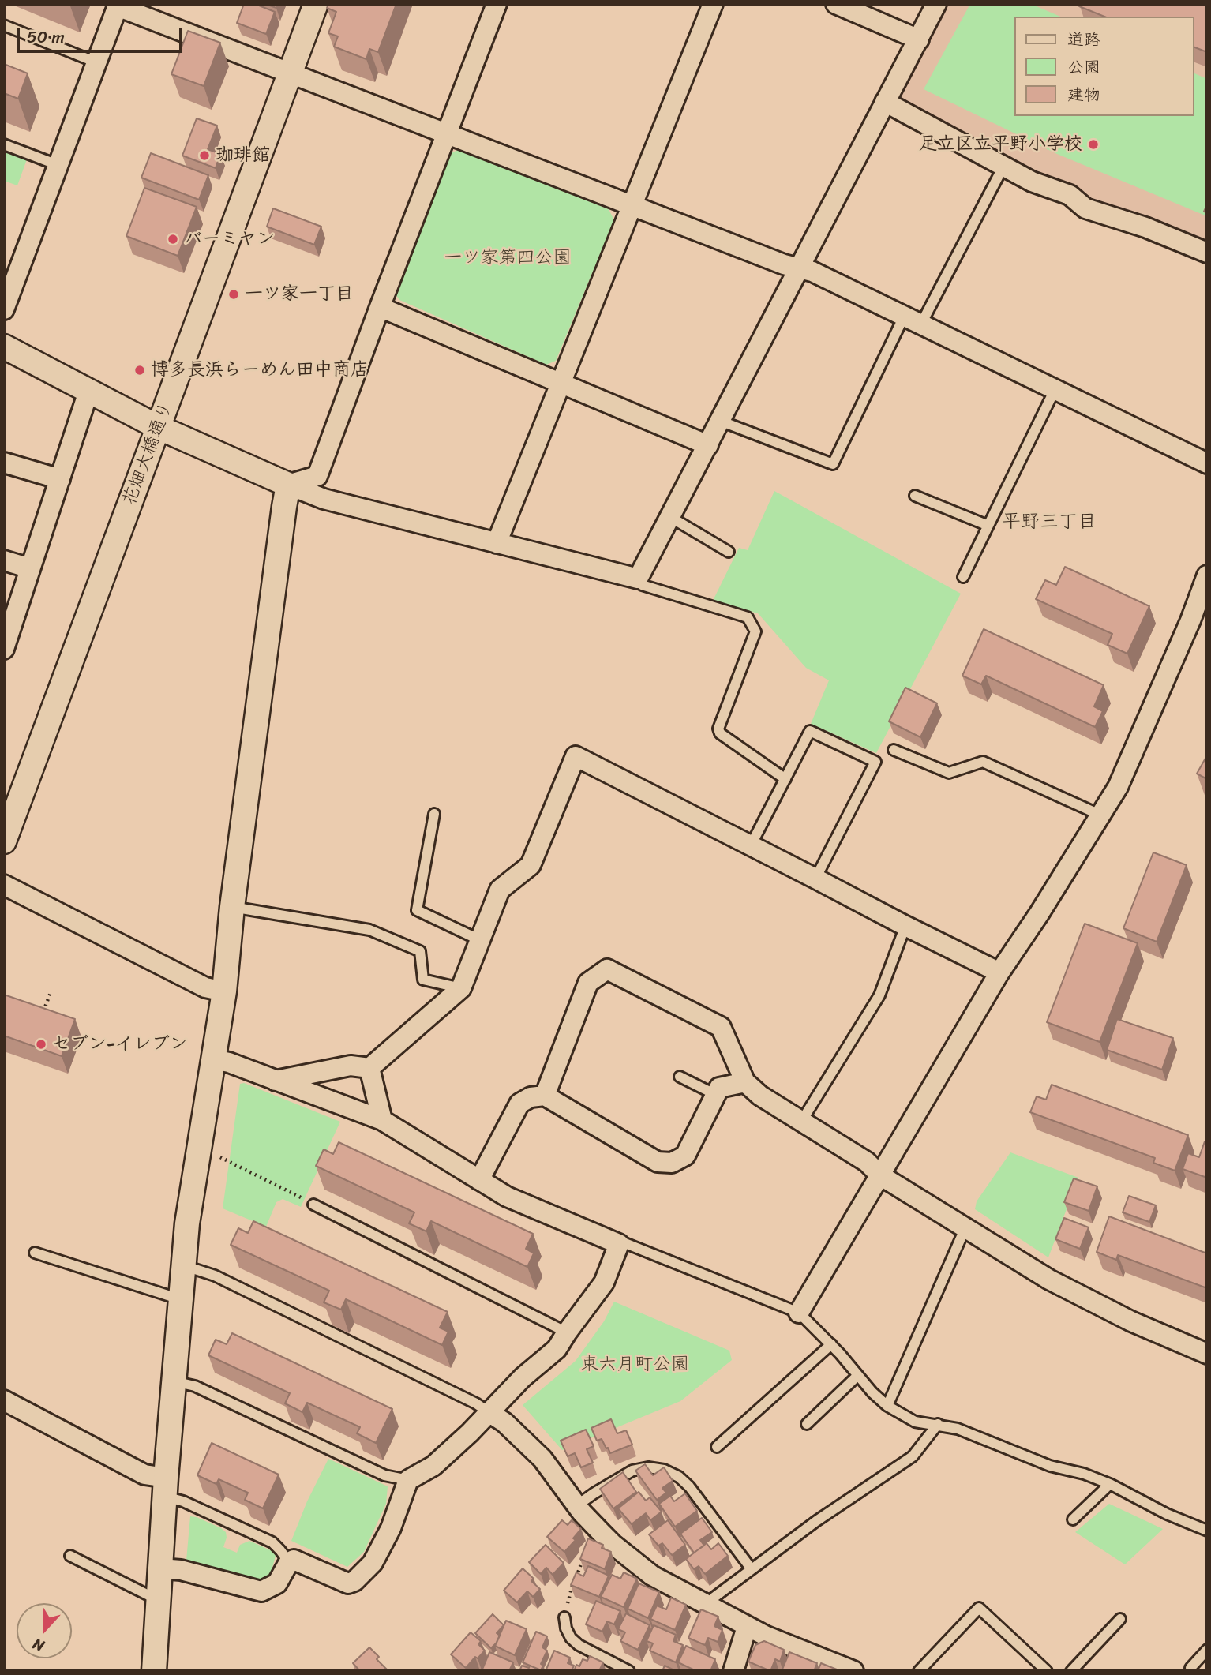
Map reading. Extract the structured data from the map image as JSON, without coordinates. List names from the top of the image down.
{
  "streets": {
    "street": ["花畑大橋通り"]
  },
  "districts": ["平野三丁目"],
  "parks": ["一ツ家第四公園", "東六月町公園"],
  "places": [
    "足立区立平野小学校",
    "珈琲館",
    "バーミヤン",
    "一ツ家一丁目",
    "博多長浜らーめん田中商店",
    "セブン-イレブン"
  ],
  "legend": ["道路", "公園", "建物"],
  "scale_bar": "50 m",
  "north": "bottom"
}
